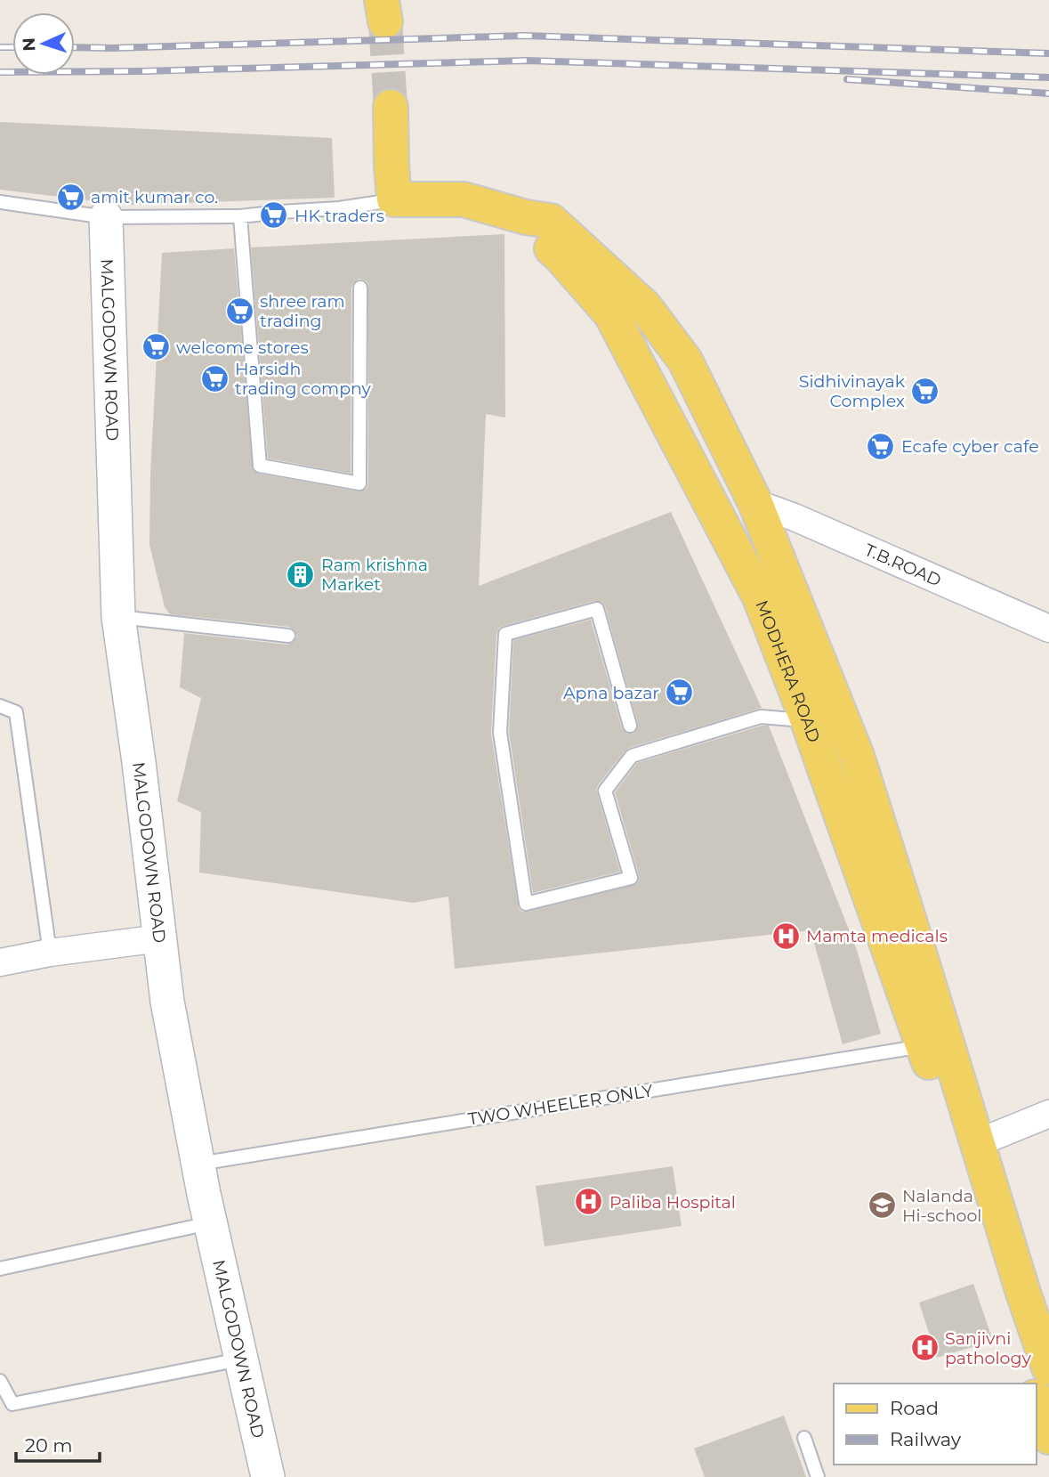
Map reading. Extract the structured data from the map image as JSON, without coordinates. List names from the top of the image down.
{
  "streets": {
    "main road": ["MODHERA ROAD"],
    "street": ["MALGODOWN ROAD", "T.B.ROAD"],
    "lane": ["TWO WHEELER ONLY"]
  },
  "crossings": [
    ["MALGODOWN ROAD", "TWO WHEELER ONLY"],
    ["MODHERA ROAD", "TWO WHEELER ONLY"]
  ],
  "places": {
    "supermarket": [
      "amit kumar co.",
      "HK traders",
      "shree ram trading",
      "welcome stores",
      "Harsidh trading compny",
      "Sidhivinayak Complex",
      "Ecafe cyber cafe",
      "Apna bazar"
    ],
    "building": ["Ram krishna Market"],
    "hospital": ["Mamta medicals", "Paliba Hospital", "Sanjivni pathology"],
    "school or university": ["Nalanda Hi-school"]
  },
  "legend": ["Road", "Railway"],
  "scale_bar": "20 m",
  "north": "left"
}
